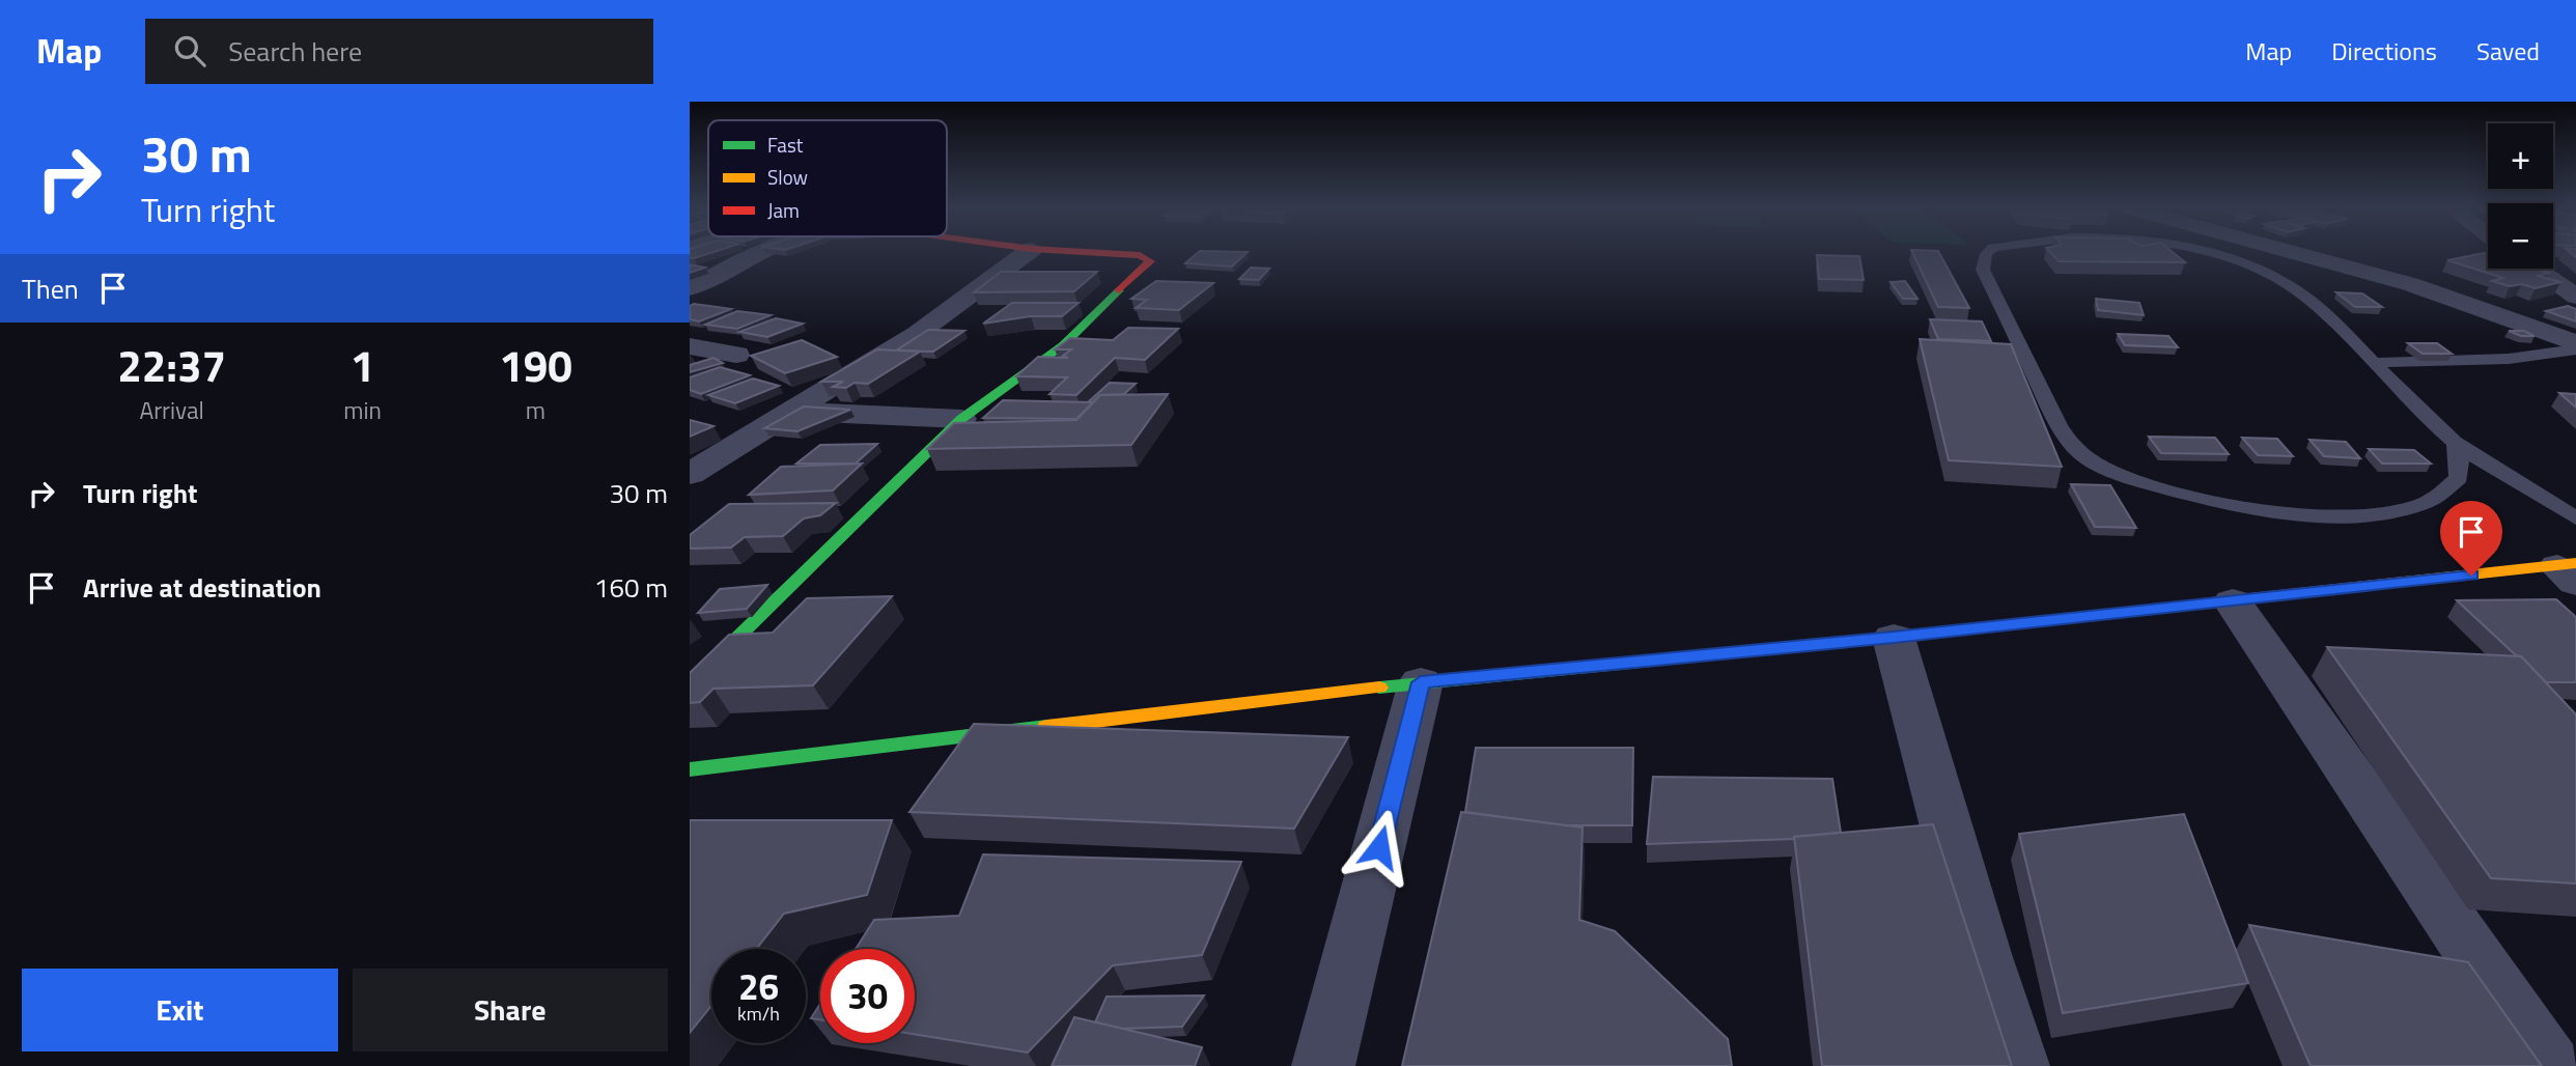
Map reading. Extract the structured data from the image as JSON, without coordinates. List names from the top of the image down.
{
  "legend": ["Fast", "Slow", "Jam"],
  "page": {
    "header": "Map",
    "search": "Search here",
    "nav": ["Map", "Directions", "Saved"],
    "turn": ["30 m", "Turn right"],
    "map_buttons": ["+", "−"],
    "then": "Then",
    "eta": [
      "22:37",
      "Arrival",
      "1",
      "min",
      "190",
      "m"
    ],
    "list": [
      {
        "name": "Turn right",
        "value": "30 m"
      },
      {
        "name": "Arrive at destination",
        "value": "160 m"
      }
    ],
    "speed": "26 km/h",
    "limit": "30",
    "buttons": ["Exit", "Share"]
  }
}
